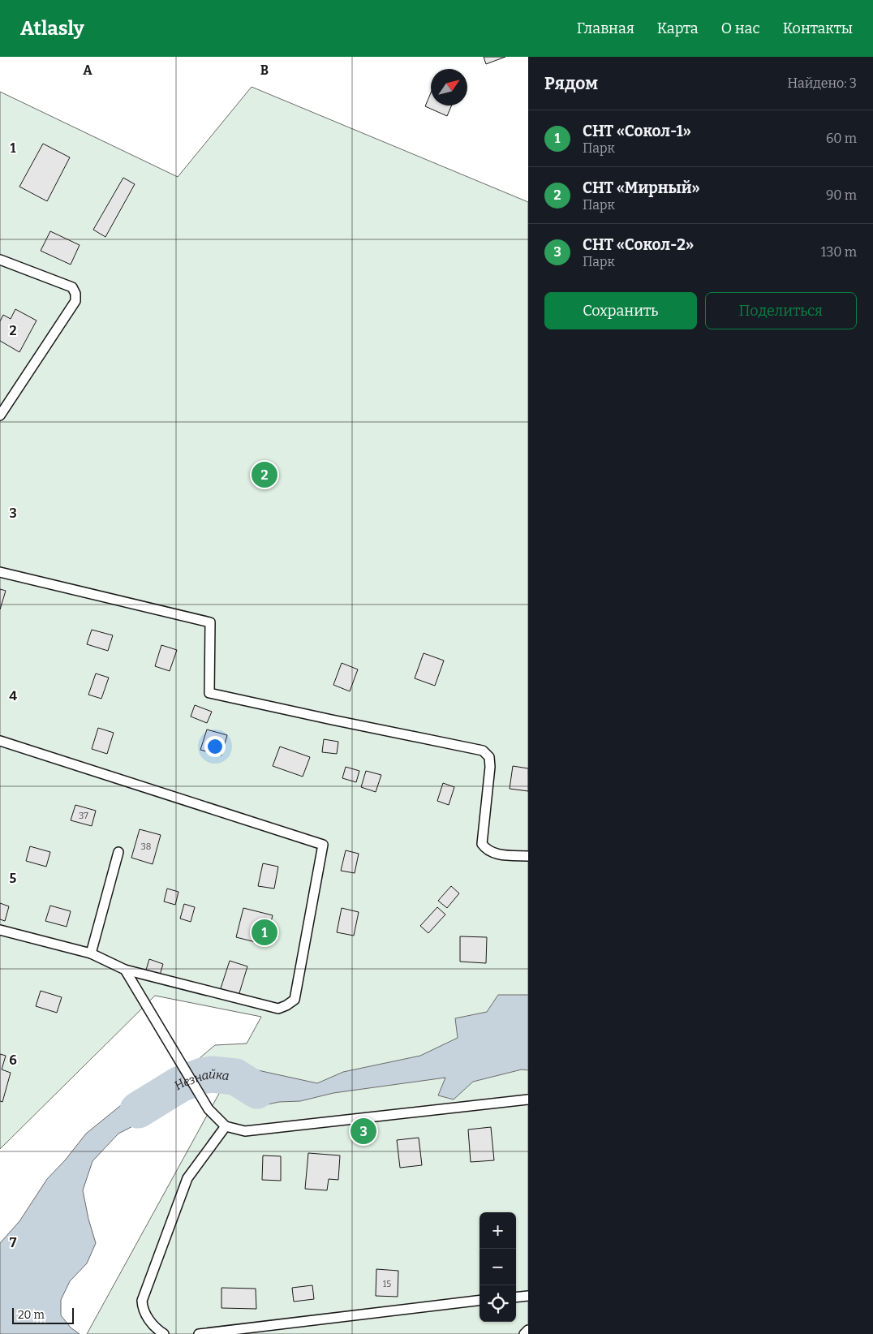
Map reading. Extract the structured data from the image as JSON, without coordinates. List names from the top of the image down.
{
  "water": ["Незнайка"],
  "house_numbers": ["37", "38", "15"],
  "scale_bar": "20 m",
  "north": "top right",
  "page": {
    "header": "Atlasly",
    "nav": [
      "Главная",
      "Карта",
      "О нас",
      "Контакты"
    ],
    "heading": ["Рядом", "Найдено: 3"],
    "list": [
      {
        "mark": "1",
        "name": "СНТ «Сокол-1»",
        "note": "Парк",
        "value": "60 m"
      },
      {
        "mark": "2",
        "name": "СНТ «Мирный»",
        "note": "Парк",
        "value": "90 m"
      },
      {
        "mark": "3",
        "name": "СНТ «Сокол-2»",
        "note": "Парк",
        "value": "130 m"
      }
    ],
    "buttons": ["Сохранить", "Поделиться"],
    "pins": ["2", "1", "3"],
    "map_buttons": ["+", "−"],
    "scale": "20 m"
  },
  "grid": {
    "columns": ["A", "B"],
    "rows": [
      "1",
      "2",
      "3",
      "4",
      "5",
      "6",
      "7"
    ]
  }
}
